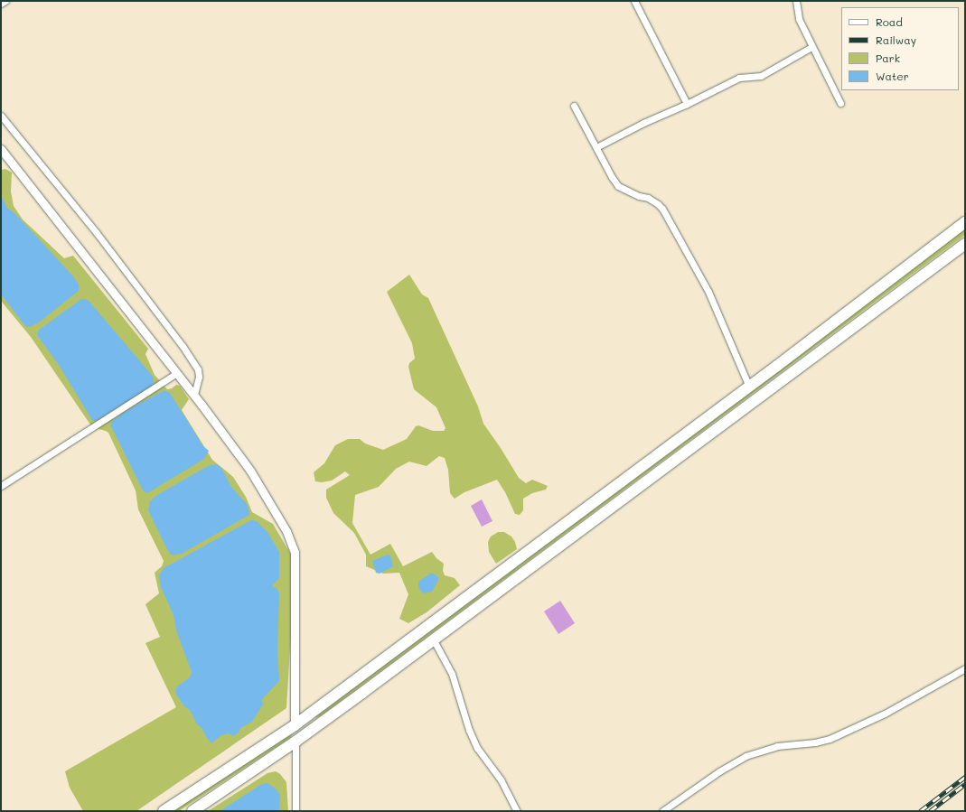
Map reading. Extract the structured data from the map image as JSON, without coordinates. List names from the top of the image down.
{
  "legend": [
    "Road",
    "Railway",
    "Park",
    "Water"
  ]
}
